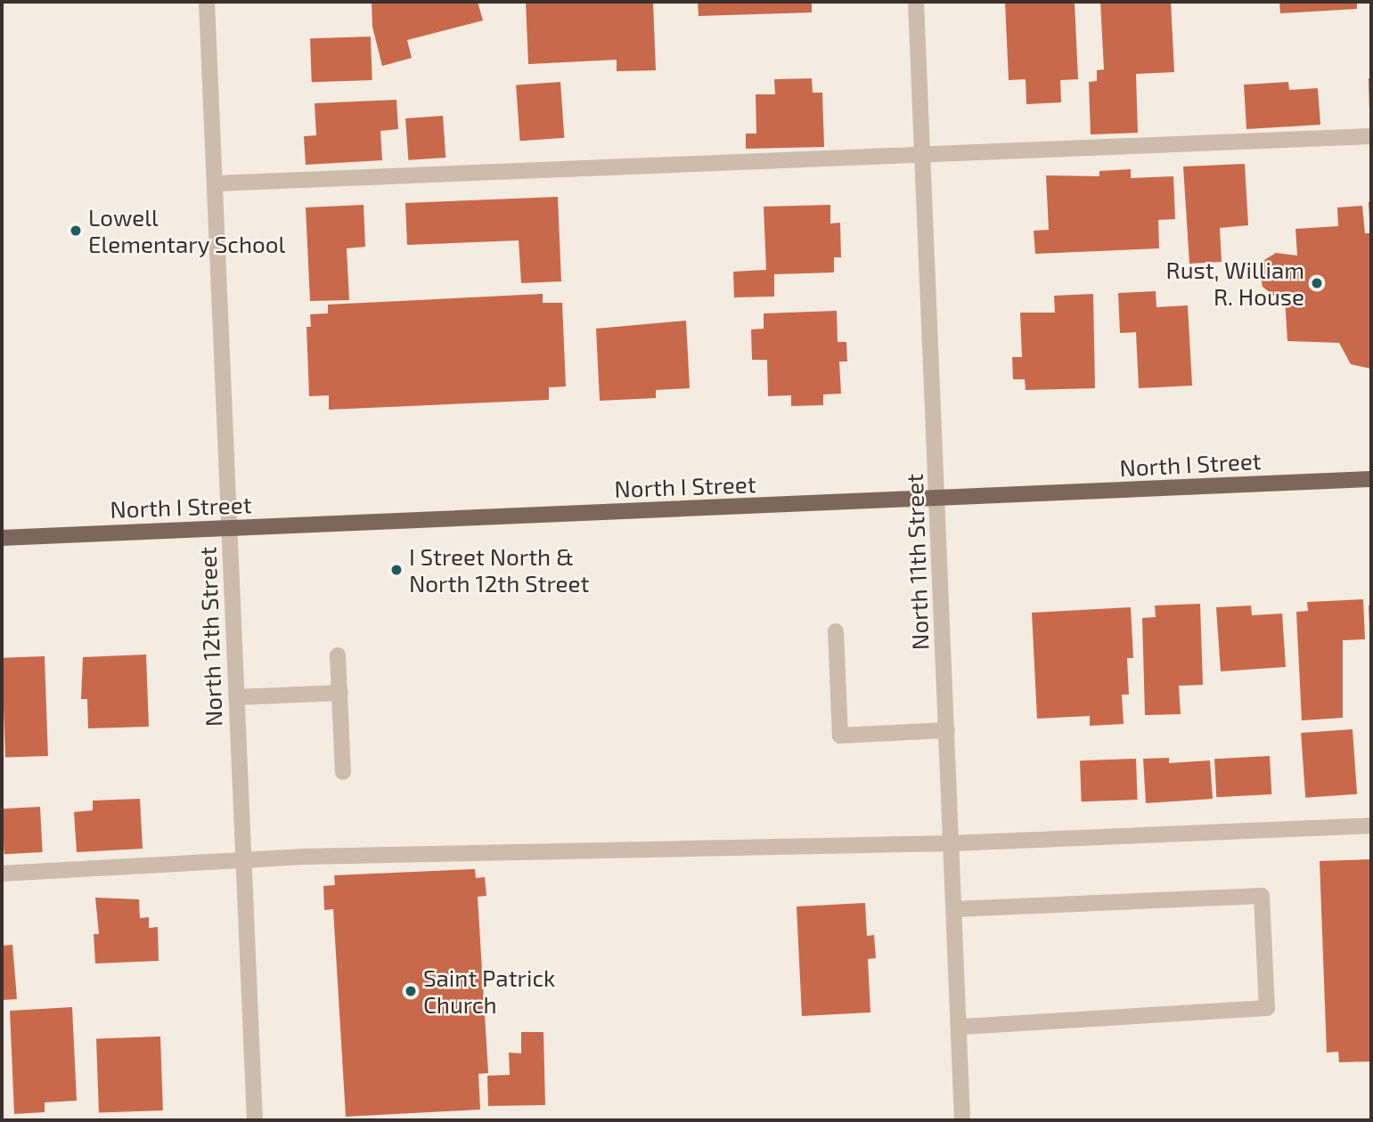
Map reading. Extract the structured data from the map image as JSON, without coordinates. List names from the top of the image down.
{
  "streets": {
    "main road": ["North I Street"],
    "street": ["North 11th Street", "North 12th Street"]
  },
  "crossings": [
    ["North I Street", "North 11th Street"],
    ["North I Street", "North 12th Street"]
  ],
  "places": [
    "Lowell Elementary School",
    "Rust, William R. House",
    "I Street North & North 12th Street",
    "Saint Patrick Church"
  ]
}
